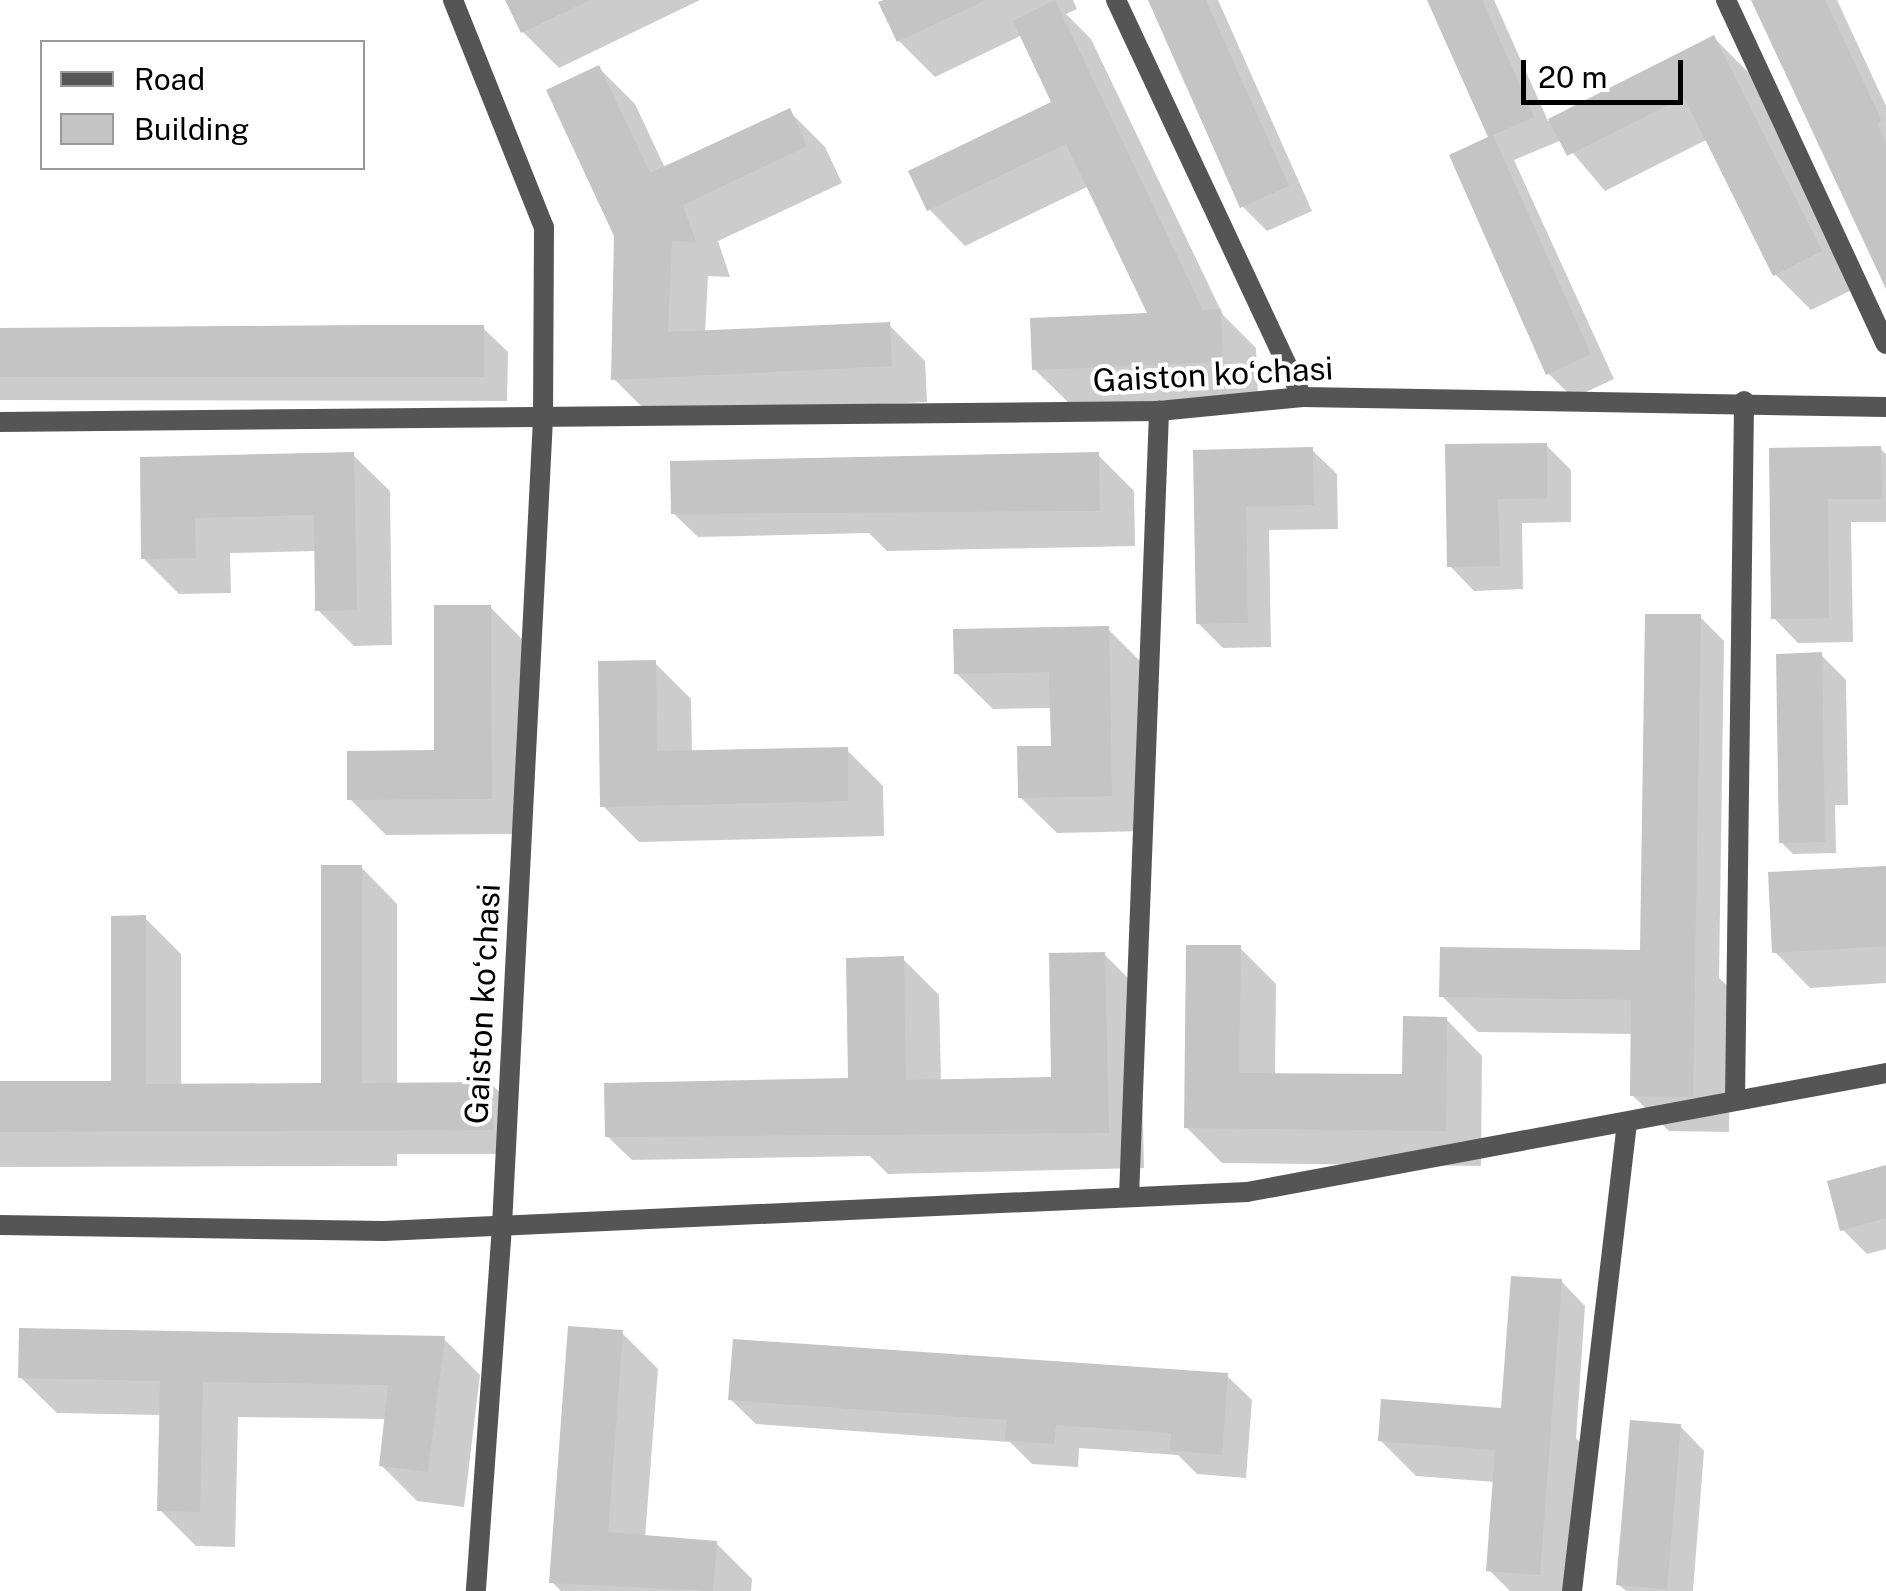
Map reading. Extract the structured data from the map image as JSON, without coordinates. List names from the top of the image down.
{
  "streets": {
    "street": ["Gaiston koʻchasi"]
  },
  "legend": ["Road", "Building"],
  "scale_bar": "20 m"
}
